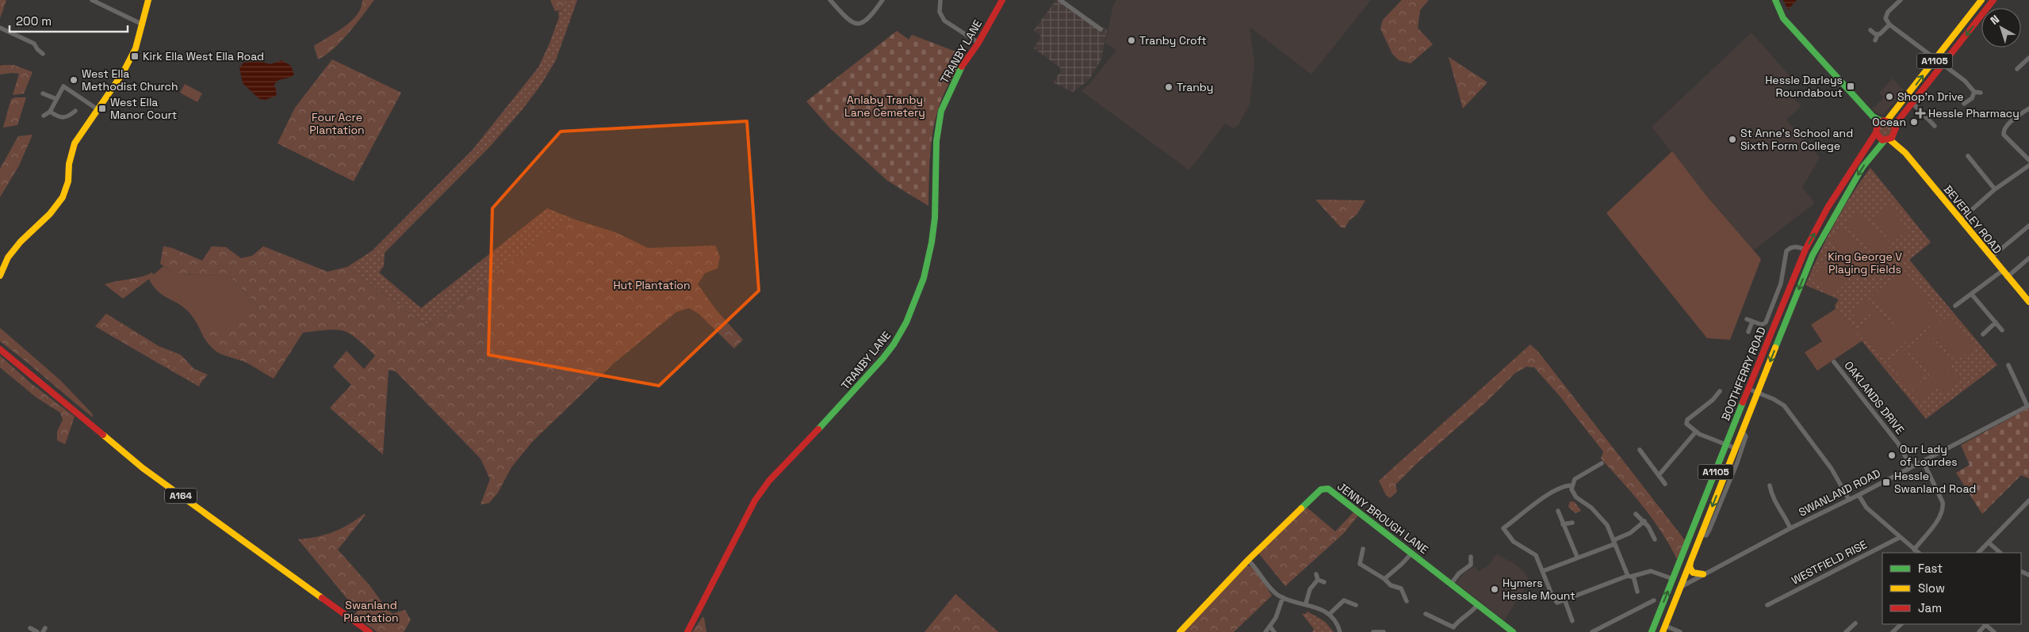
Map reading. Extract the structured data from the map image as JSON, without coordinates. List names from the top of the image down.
{
  "streets": {
    "main road": [
      "TRANBY LANE",
      "A1105",
      "BEVERLEY ROAD",
      "BOOTHFERRY ROAD",
      "A164",
      "JENNY BROUGH LANE"
    ],
    "street": ["OAKLANDS DRIVE", "SWANLAND ROAD", "WESTFIELD RISE"]
  },
  "crossings": [
    ["A1105", "BEVERLEY ROAD"],
    ["A1105", "BOOTHFERRY ROAD"],
    ["BEVERLEY ROAD", "BOOTHFERRY ROAD"],
    ["BOOTHFERRY ROAD", "SWANLAND ROAD"],
    ["OAKLANDS DRIVE", "SWANLAND ROAD"]
  ],
  "parks": [
    "Anlaby Tranby Lane Cemetery",
    "Four Acre Plantation",
    "King George V Playing Fields",
    "Hut Plantation",
    "Swanland Plantation"
  ],
  "places": {
    "other": [
      "Tranby Croft",
      "West Ella Methodist Church",
      "Tranby",
      "Shop'n Drive",
      "Ocean",
      "St Anne's School and Sixth Form College",
      "Our Lady of Lourdes",
      "Hymers Hessle Mount"
    ],
    "transit": [
      "Kirk Ella West Ella Road",
      "Hessle Darleys Roundabout",
      "West Ella Manor Court",
      "Hessle Swanland Road"
    ],
    "health": ["Hessle Pharmacy"]
  },
  "legend": ["Fast", "Slow", "Jam"],
  "scale_bar": "200 m",
  "north": "top left"
}
